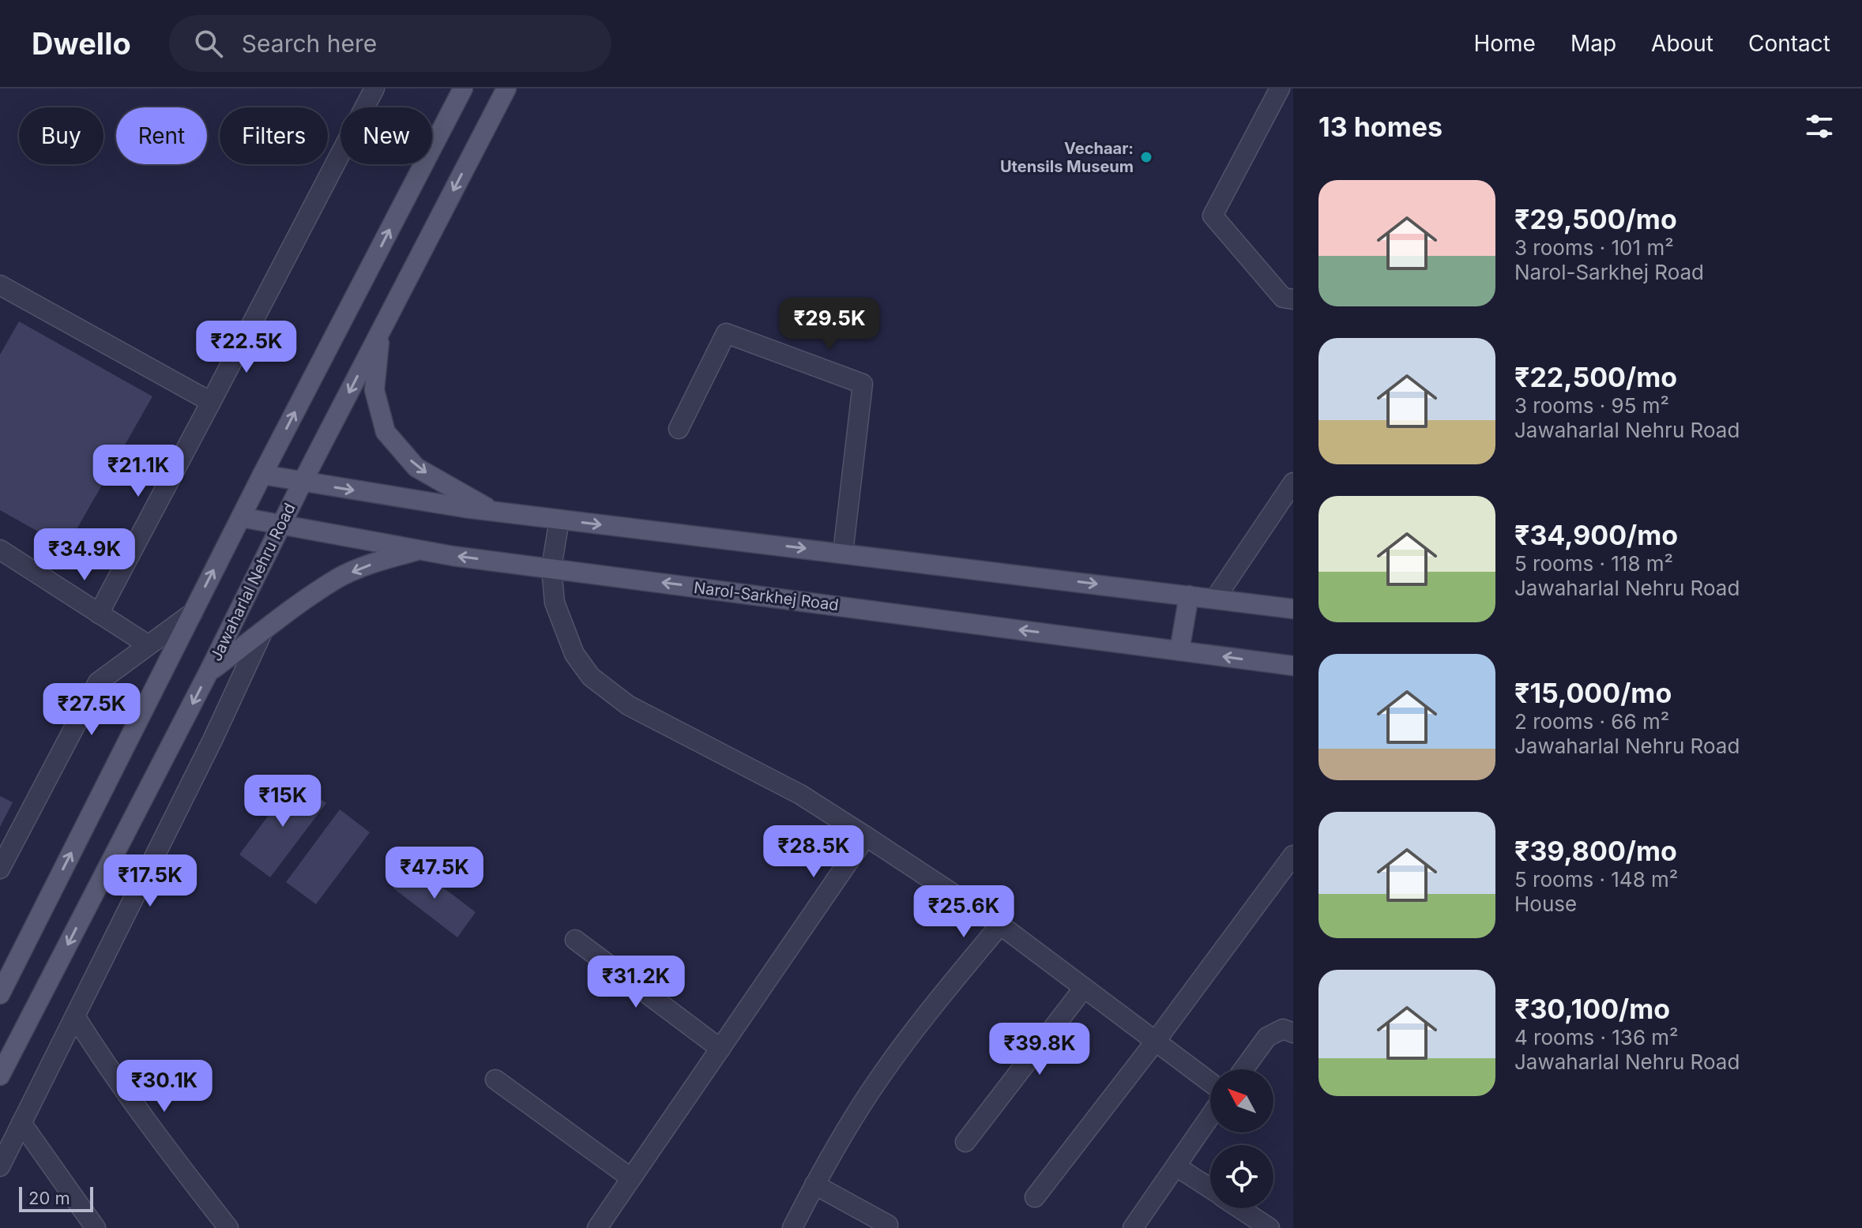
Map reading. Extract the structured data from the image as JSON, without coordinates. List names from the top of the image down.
{
  "streets": {
    "main road": ["Jawaharlal Nehru Road", "Narol-Sarkhej Road"]
  },
  "crossings": [
    ["Jawaharlal Nehru Road", "Narol-Sarkhej Road"]
  ],
  "places": ["Vechaar: Utensils Museum"],
  "scale_bar": "20 m",
  "north": "top left",
  "page": {
    "header": "Dwello",
    "search": "Search here",
    "nav": [
      "Home",
      "Map",
      "About",
      "Contact"
    ],
    "heading": "13 homes",
    "chip": [
      "Buy",
      "Rent",
      "Filters",
      "New"
    ],
    "list": [
      {
        "name": "₹29,500/mo",
        "note": "3 rooms · 101 m² · Narol-Sarkhej Road"
      },
      {
        "name": "₹22,500/mo",
        "note": "3 rooms · 95 m² · Jawaharlal Nehru Road"
      },
      {
        "name": "₹34,900/mo",
        "note": "5 rooms · 118 m² · Jawaharlal Nehru Road"
      },
      {
        "name": "₹15,000/mo",
        "note": "2 rooms · 66 m² · Jawaharlal Nehru Road"
      },
      {
        "name": "₹39,800/mo",
        "note": "5 rooms · 148 m² · House"
      },
      {
        "name": "₹30,100/mo",
        "note": "4 rooms · 136 m² · Jawaharlal Nehru Road"
      }
    ],
    "price": [
      "₹29.5K",
      "₹22.5K",
      "₹21.1K",
      "₹34.9K",
      "₹27.5K",
      "₹15K",
      "₹28.5K",
      "₹47.5K",
      "₹17.5K",
      "₹25.6K",
      "₹31.2K",
      "₹39.8K",
      "₹30.1K"
    ],
    "scale": "20 m"
  }
}
